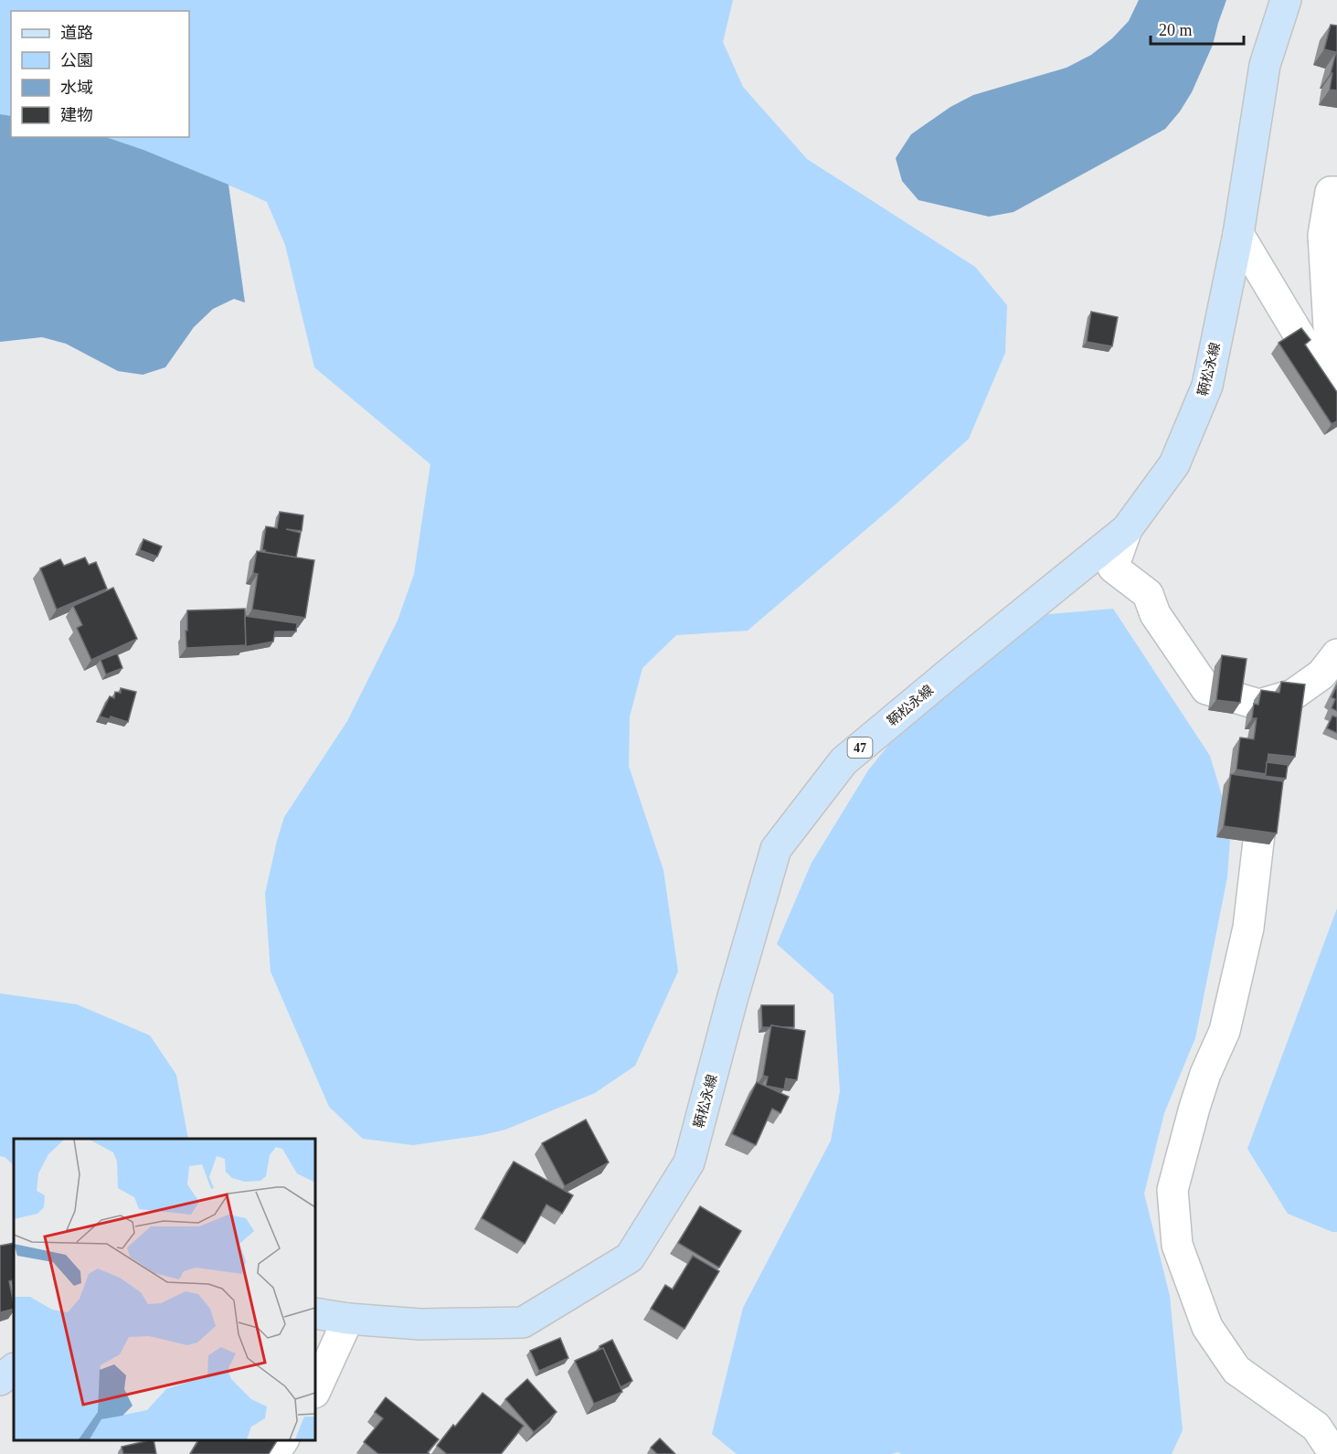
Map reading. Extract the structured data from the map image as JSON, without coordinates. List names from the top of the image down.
{
  "streets": {
    "main road": ["鞆松永線", "47"]
  },
  "legend": [
    "道路",
    "公園",
    "水域",
    "建物"
  ],
  "scale_bar": "20 m"
}
